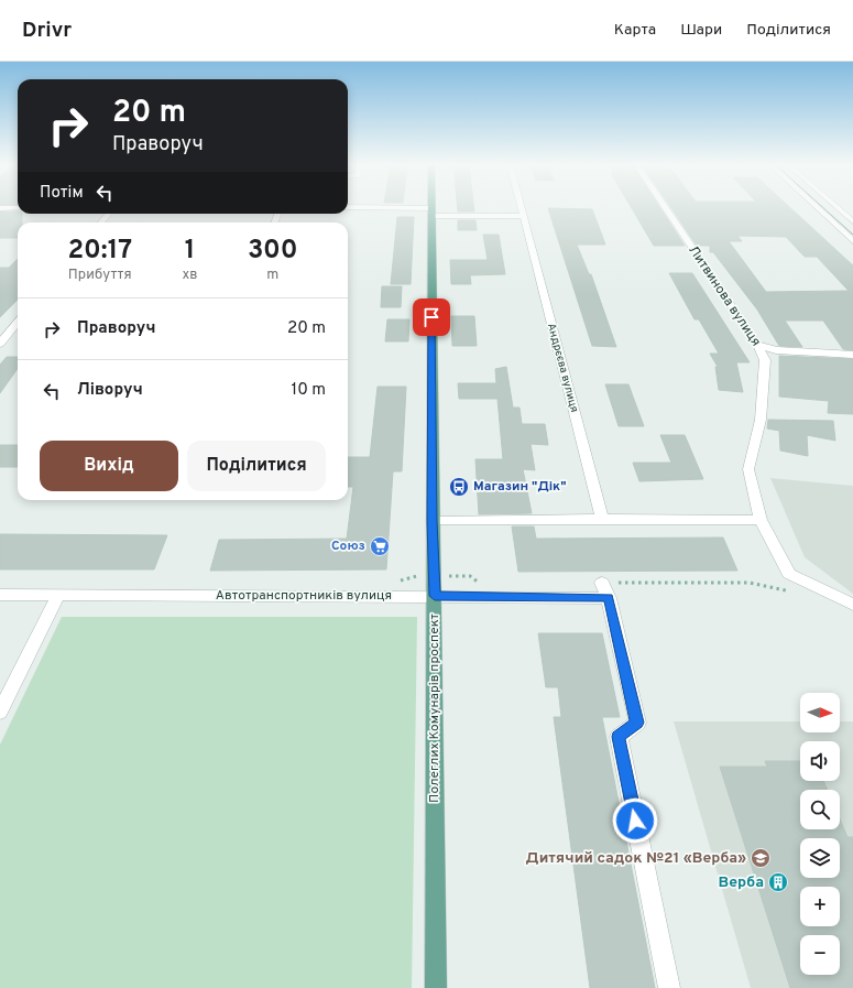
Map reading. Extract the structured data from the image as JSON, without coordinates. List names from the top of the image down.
{
  "streets": {
    "main road": ["Полеглих Комунарів проспект"],
    "street": ["Литвинова вулиця", "Андрєєва вулиця", "Автотранспортників вулиця"]
  },
  "crossings": [
    ["Автотранспортників вулиця", "Полеглих Комунарів проспект"]
  ],
  "places": {
    "bus stop": ["Магазин \"Дік\""],
    "supermarket": ["Союз"],
    "school or university": ["Дитячий садок №21 «Верба»"],
    "building": ["Верба"]
  },
  "north": "right",
  "page": {
    "header": "Drivr",
    "nav": ["Карта", "Шари", "Поділитися"],
    "turn": ["20 m", "Праворуч"],
    "then": "Потім",
    "eta": [
      "20:17",
      "Прибуття",
      "1",
      "хв",
      "300",
      "m"
    ],
    "list": [
      {
        "name": "Праворуч",
        "value": "20 m"
      },
      {
        "name": "Ліворуч",
        "value": "10 m"
      }
    ],
    "buttons": ["Вихід", "Поділитися"],
    "map_buttons": ["+", "−"]
  }
}
